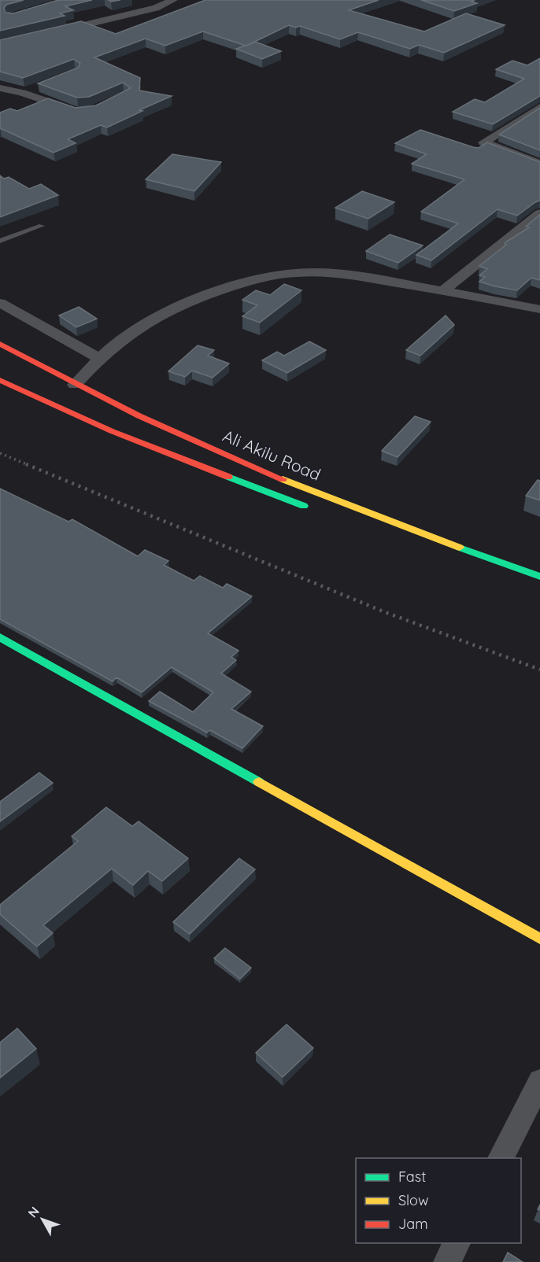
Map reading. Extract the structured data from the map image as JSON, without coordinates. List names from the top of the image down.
{
  "streets": {
    "main road": ["Ali Akilu Road"]
  },
  "legend": ["Fast", "Slow", "Jam"],
  "north": "top left"
}
